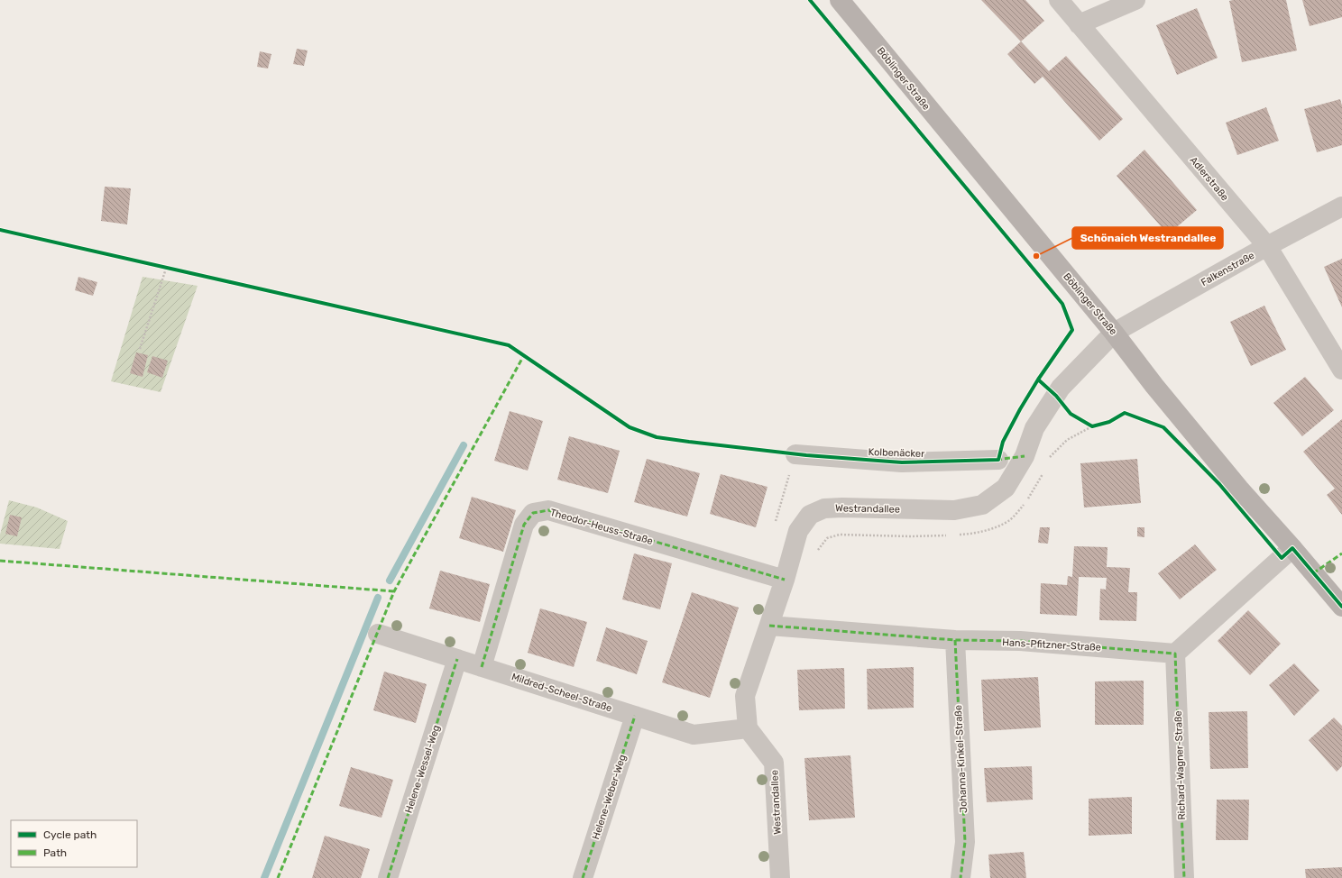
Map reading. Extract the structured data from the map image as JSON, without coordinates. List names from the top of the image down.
{
  "streets": {
    "main road": ["Böblinger Straße"],
    "street": [
      "Adlerstraße",
      "Falkenstraße",
      "Kolbenäcker",
      "Westrandallee",
      "Theodor-Heuss-Straße",
      "Hans-Pfitzner-Straße",
      "Mildred-Scheel-Straße",
      "Johanna-Kinkel-Straße",
      "Richard-Wagner-Straße",
      "Helene-Wessel-Weg",
      "Helene-Weber-Weg"
    ]
  },
  "crossings": [
    ["Böblinger Straße", "Falkenstraße"],
    ["Böblinger Straße", "Westrandallee"],
    ["Adlerstraße", "Falkenstraße"],
    ["Falkenstraße", "Westrandallee"],
    ["Westrandallee", "Theodor-Heuss-Straße"],
    ["Westrandallee", "Hans-Pfitzner-Straße"],
    ["Westrandallee", "Mildred-Scheel-Straße"],
    ["Theodor-Heuss-Straße", "Mildred-Scheel-Straße"],
    ["Hans-Pfitzner-Straße", "Johanna-Kinkel-Straße"],
    ["Hans-Pfitzner-Straße", "Richard-Wagner-Straße"],
    ["Mildred-Scheel-Straße", "Helene-Wessel-Weg"],
    ["Mildred-Scheel-Straße", "Helene-Weber-Weg"]
  ],
  "places": ["Schönaich Westrandallee"],
  "legend": ["Cycle path", "Path"]
}
